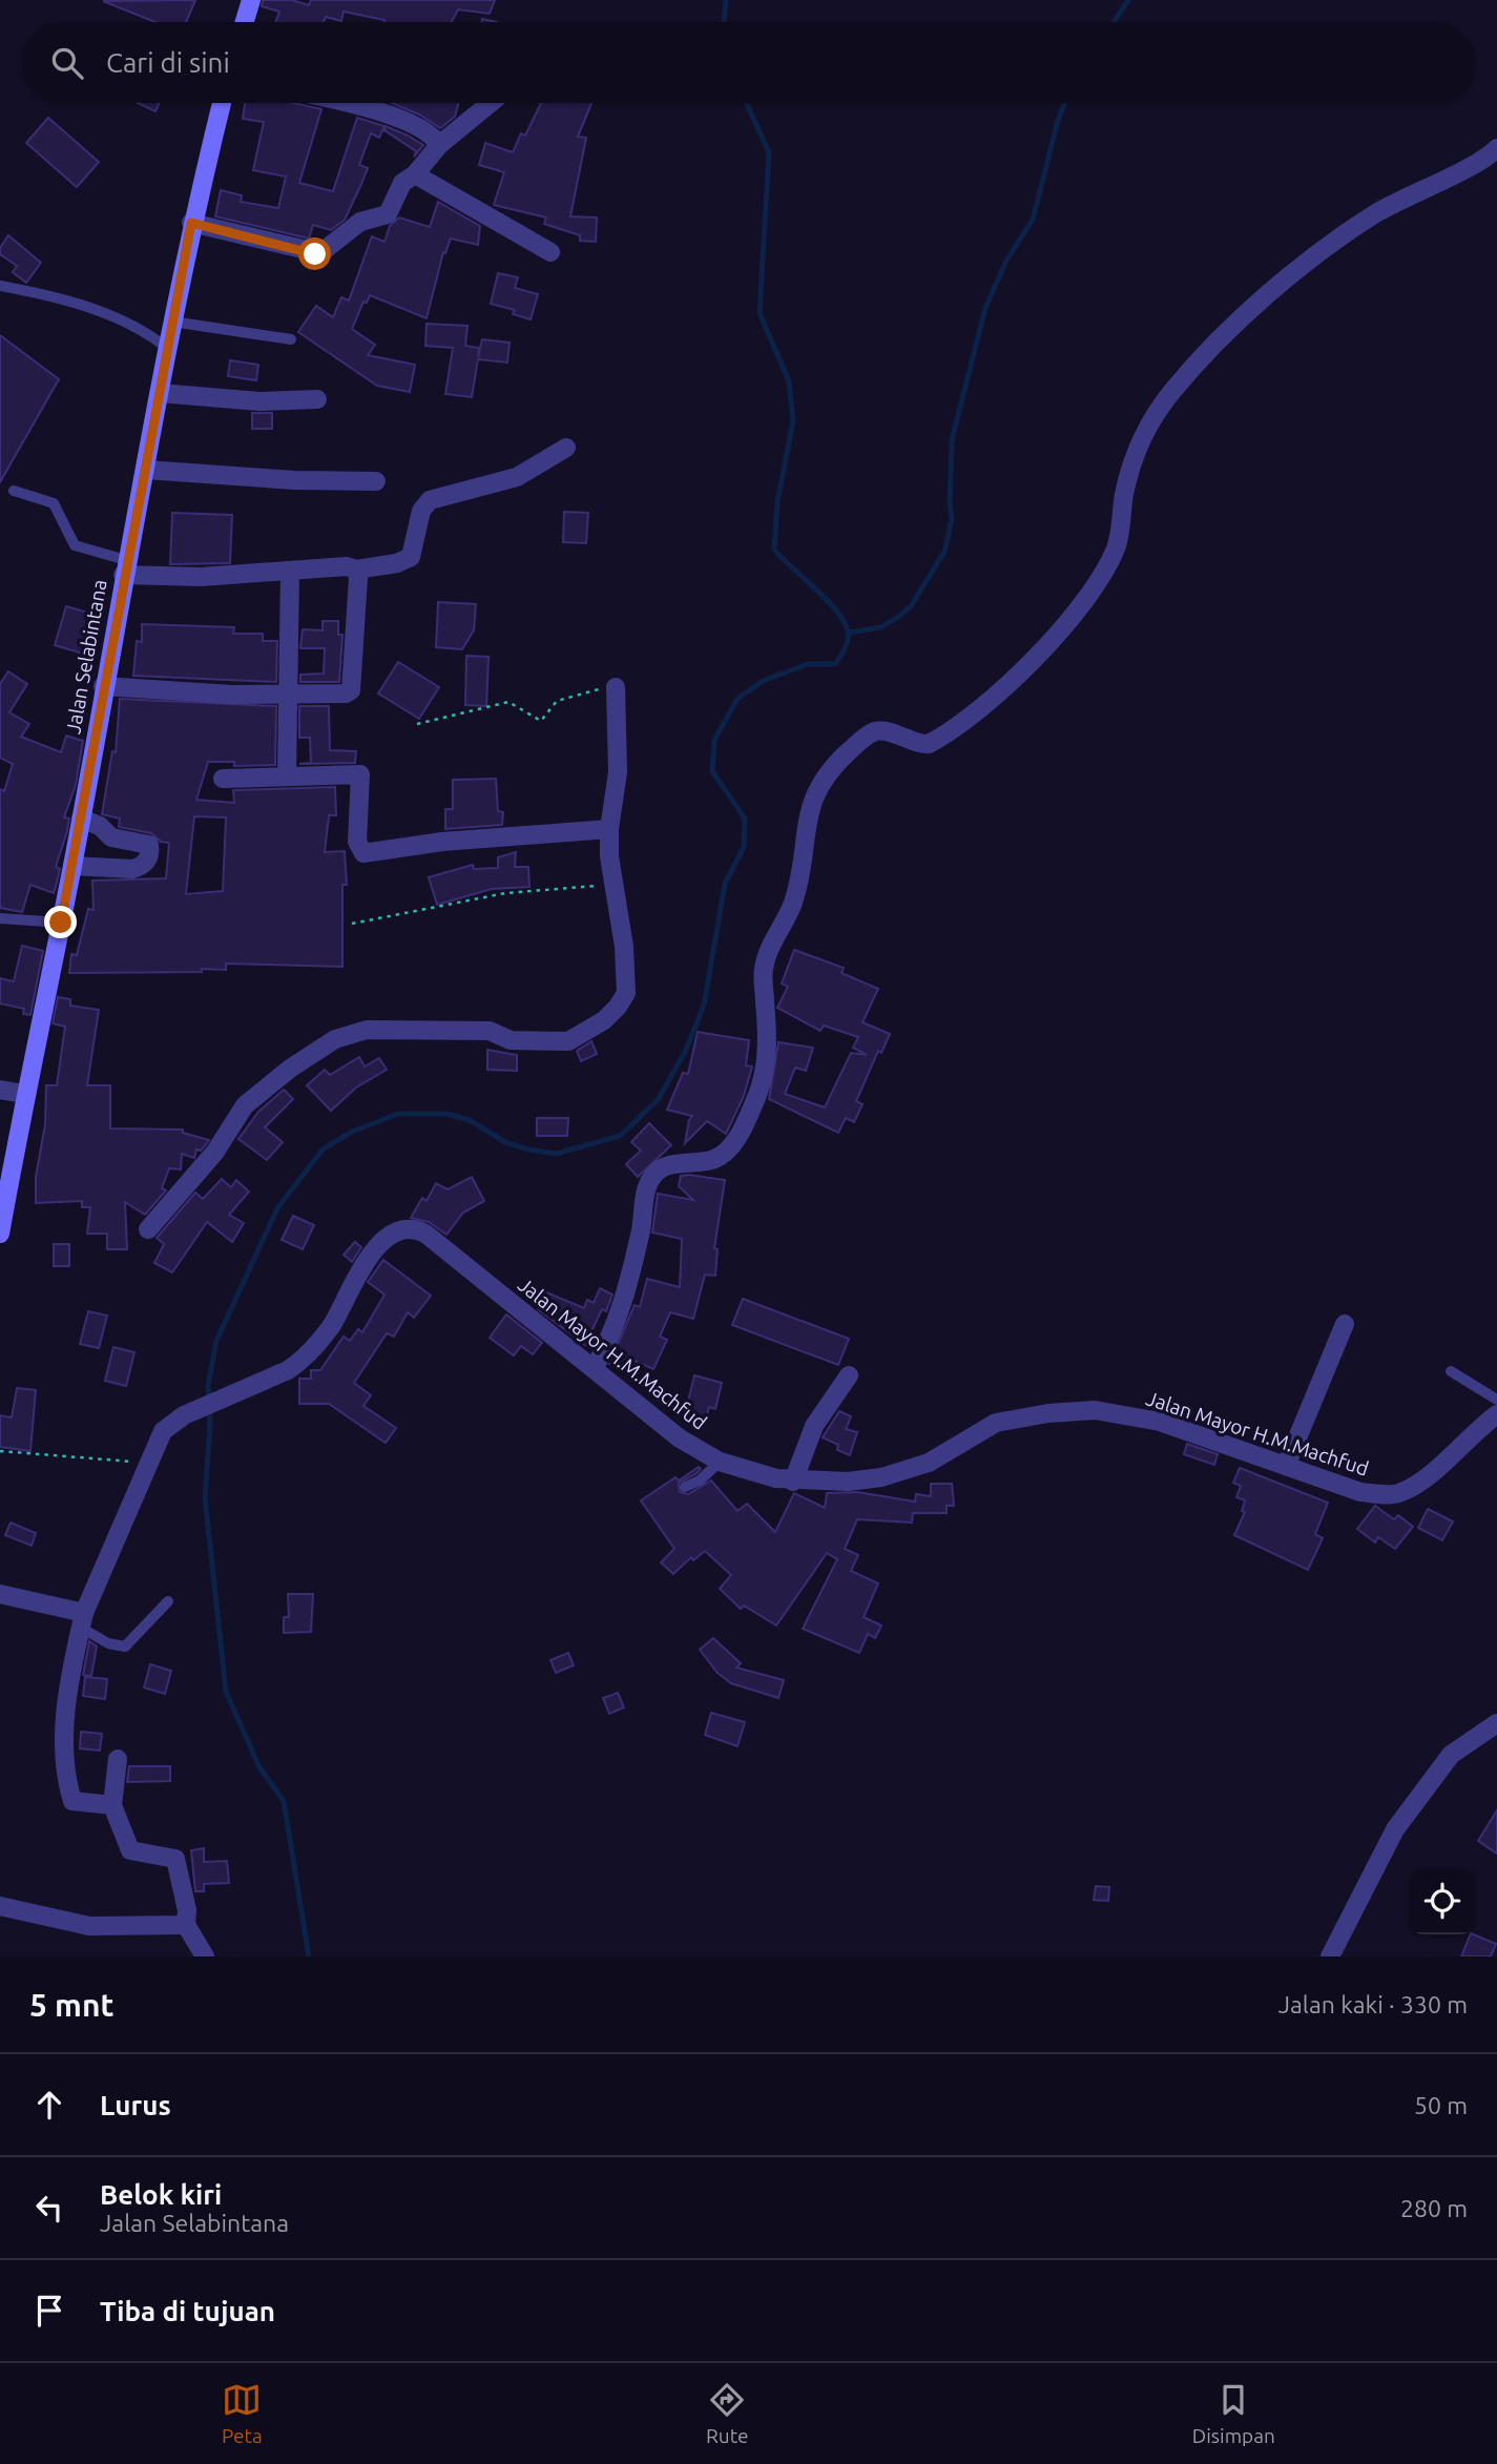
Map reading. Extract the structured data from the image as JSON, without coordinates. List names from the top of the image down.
{
  "streets": {
    "street": ["Jalan Selabintana", "Jalan Mayor H.M.Machfud"]
  },
  "page": {
    "search": "Cari di sini",
    "heading": ["5 mnt", "Jalan kaki · 330 m"],
    "list": [
      ["Lurus", "50 m"],
      ["Belok kiri", "Jalan Selabintana", "280 m"],
      "Tiba di tujuan"
    ],
    "nav": ["Peta", "Rute", "Disimpan"]
  }
}
